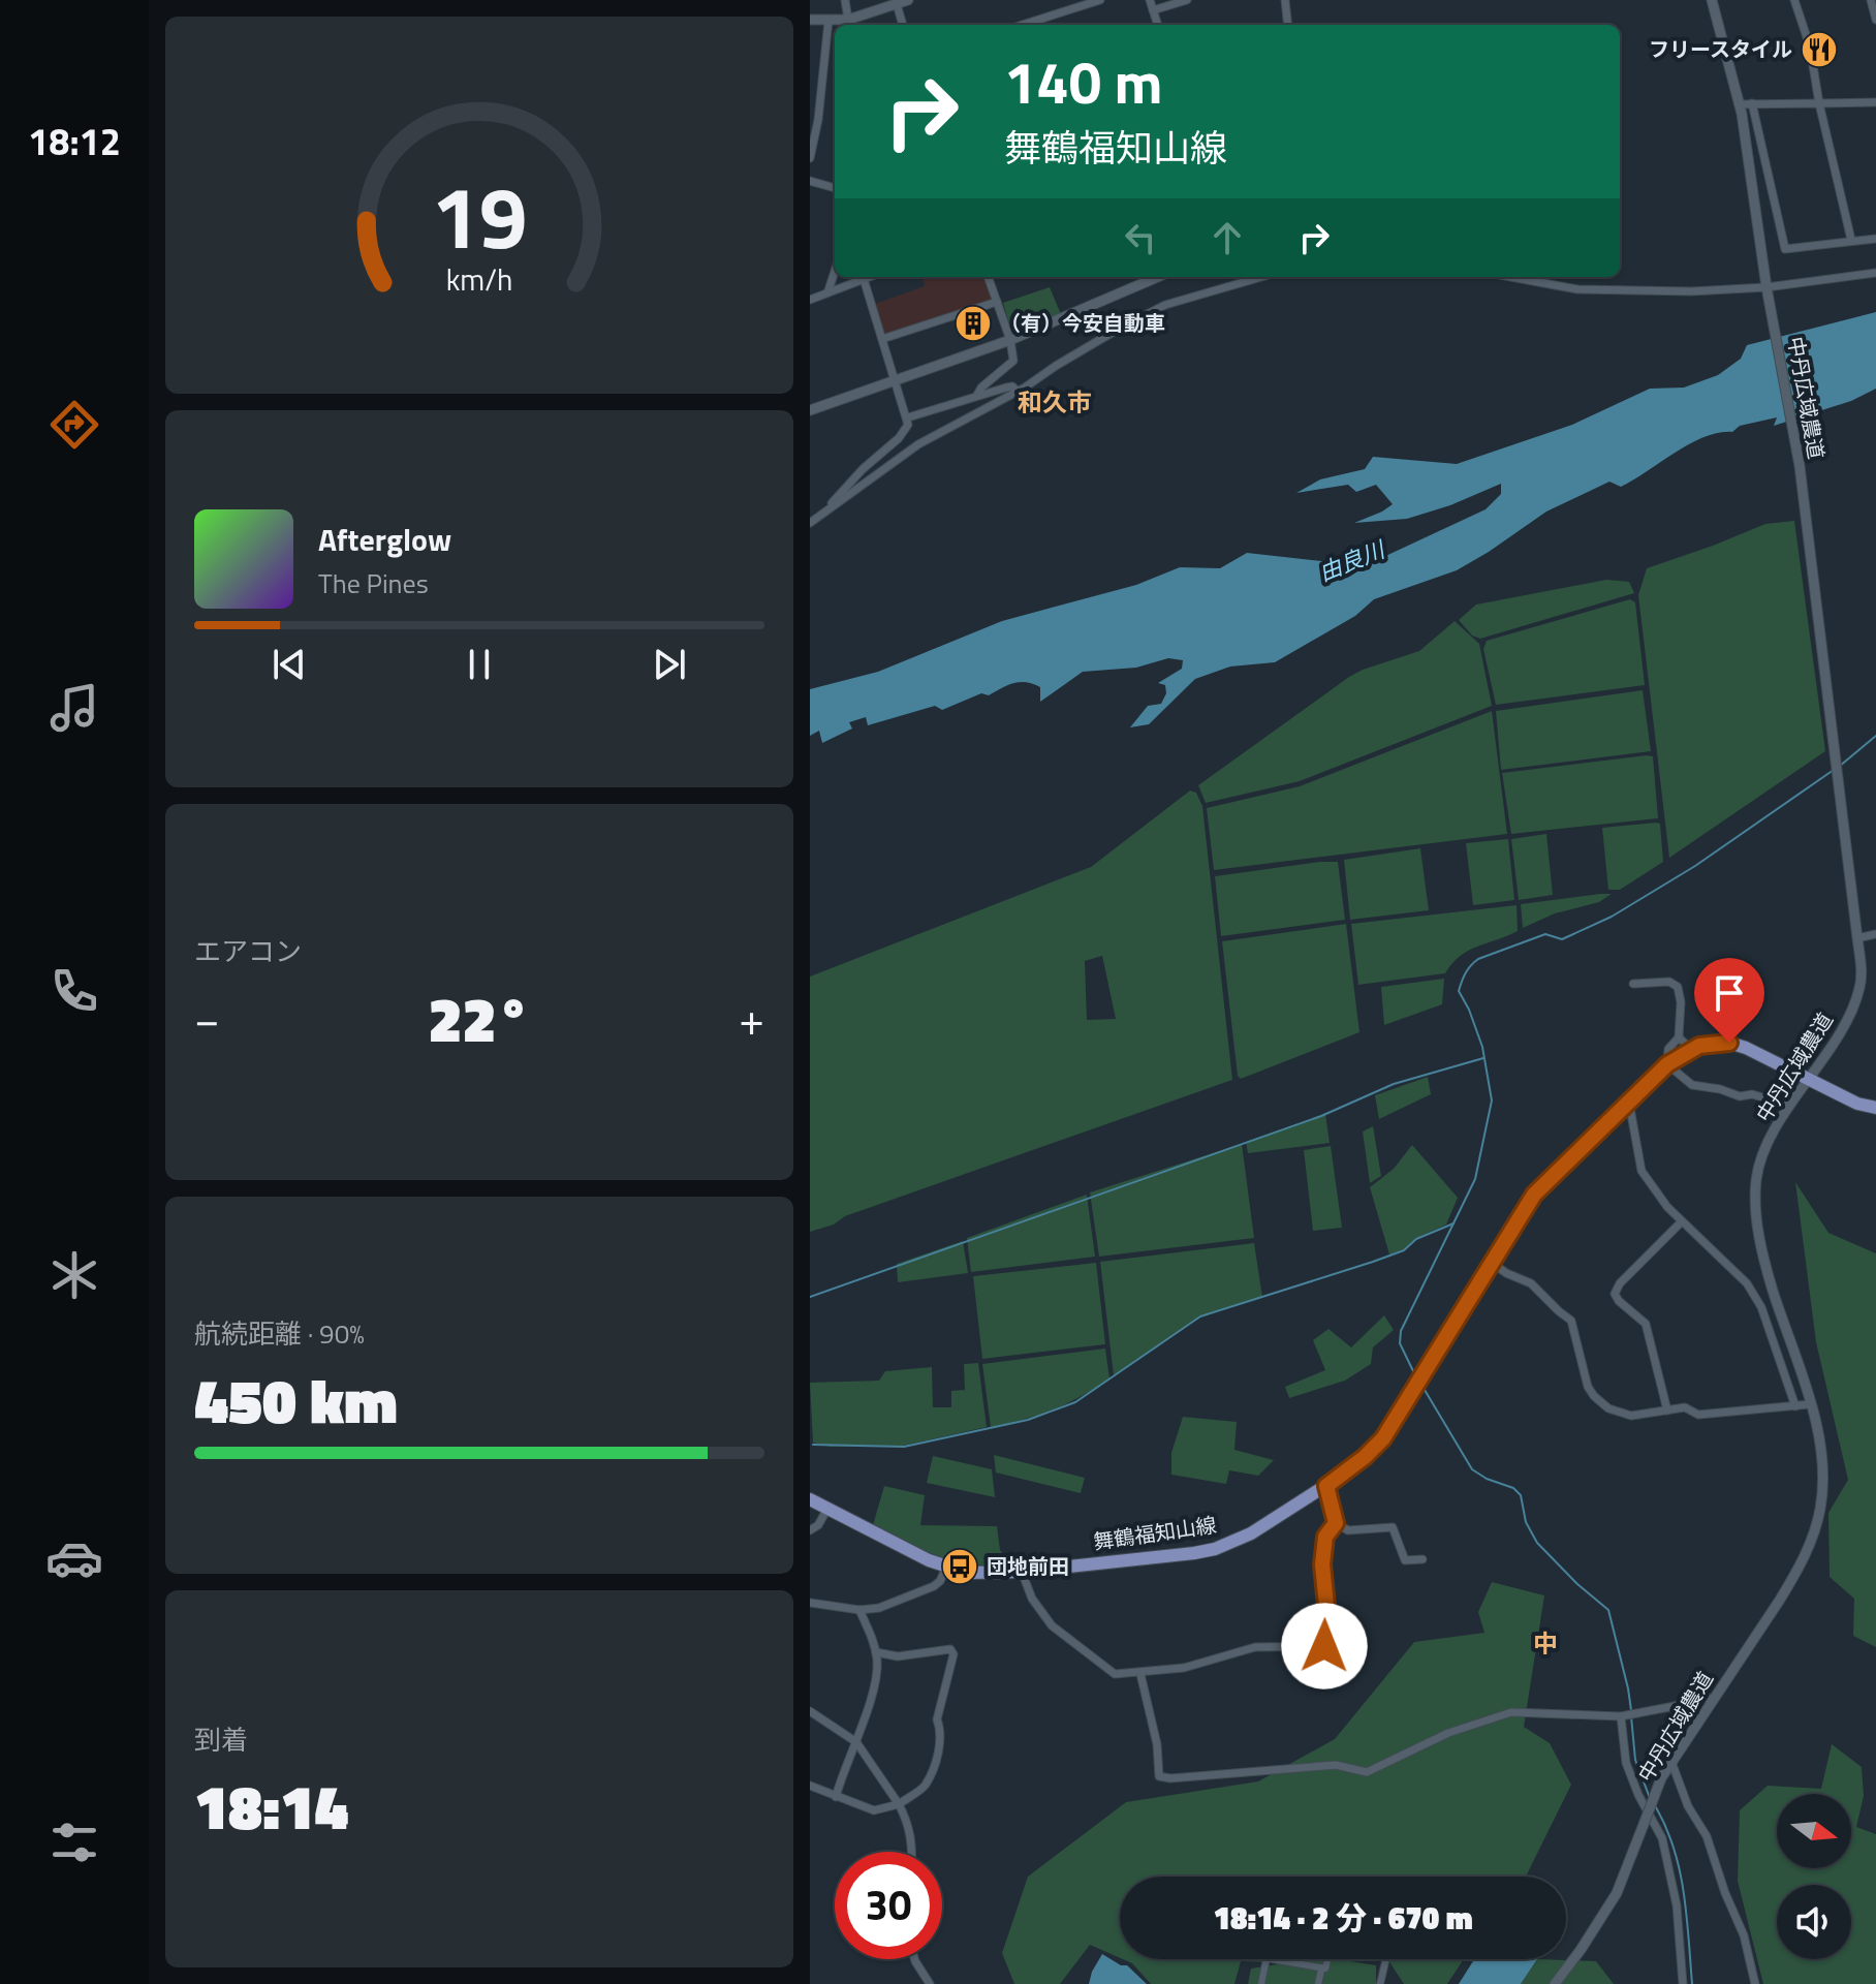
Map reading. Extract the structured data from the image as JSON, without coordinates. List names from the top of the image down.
{
  "streets": {
    "main road": ["舞鶴福知山線"],
    "street": ["中丹広域農道"]
  },
  "crossings": [
    ["中丹広域農道", "舞鶴福知山線"]
  ],
  "districts": ["和久市", "中"],
  "water": ["由良川"],
  "places": {
    "restaurant": ["フリースタイル"],
    "building": ["（有）今安自動車"],
    "bus stop": ["団地前田"]
  },
  "north": "right",
  "page": {
    "tabs": "18:12",
    "turn": ["140 m", "舞鶴福知山線"],
    "song": ["Afterglow", "The Pines"],
    "tile": [
      "エアコン",
      ["航続距離 · 90%", "450 km"],
      ["到着", "18:14"]
    ],
    "heat": ["−", "22°", "+"],
    "limit": "30",
    "trip": "18:14 · 2 分 · 670 m",
    "gauge": ["19", "km/h"]
  }
}
